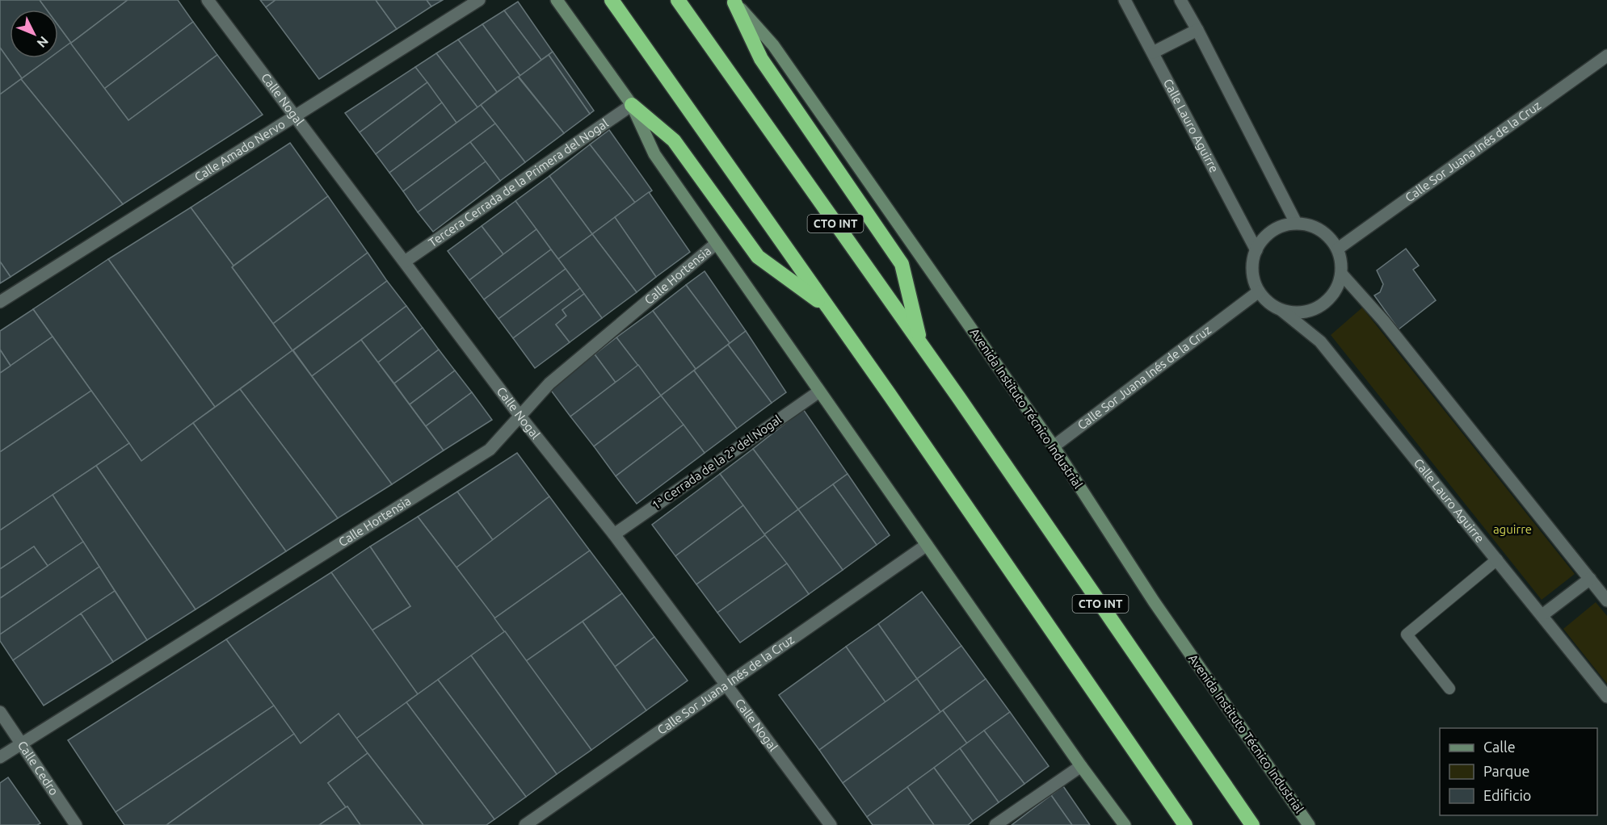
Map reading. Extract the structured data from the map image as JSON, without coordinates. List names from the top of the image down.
{
  "streets": {
    "highway": ["CTO INT"],
    "main road": ["Avenida Instituto Técnico Industrial"],
    "street": [
      "Calle Nogal",
      "Calle Lauro Aguirre",
      "Calle Amado Nervo",
      "Calle Sor Juana Inés de la Cruz",
      "Tercera Cerrada de la Primera del Nogal",
      "Calle Hortensia",
      "1ª Cerrada de la 2ª del Nogal",
      "Calle Cedro"
    ]
  },
  "crossings": [
    ["Calle Nogal", "Calle Amado Nervo"],
    ["Calle Nogal", "Calle Sor Juana Inés de la Cruz"],
    ["Calle Nogal", "Tercera Cerrada de la Primera del Nogal"],
    ["Calle Nogal", "Calle Hortensia"],
    ["Calle Nogal", "1ª Cerrada de la 2ª del Nogal"],
    ["Calle Lauro Aguirre", "Calle Sor Juana Inés de la Cruz"],
    ["Calle Sor Juana Inés de la Cruz", "Avenida Instituto Técnico Industrial"],
    ["Calle Hortensia", "Calle Cedro"]
  ],
  "parks": ["aguirre"],
  "legend": ["Calle", "Parque", "Edificio"],
  "north": "bottom right"
}
